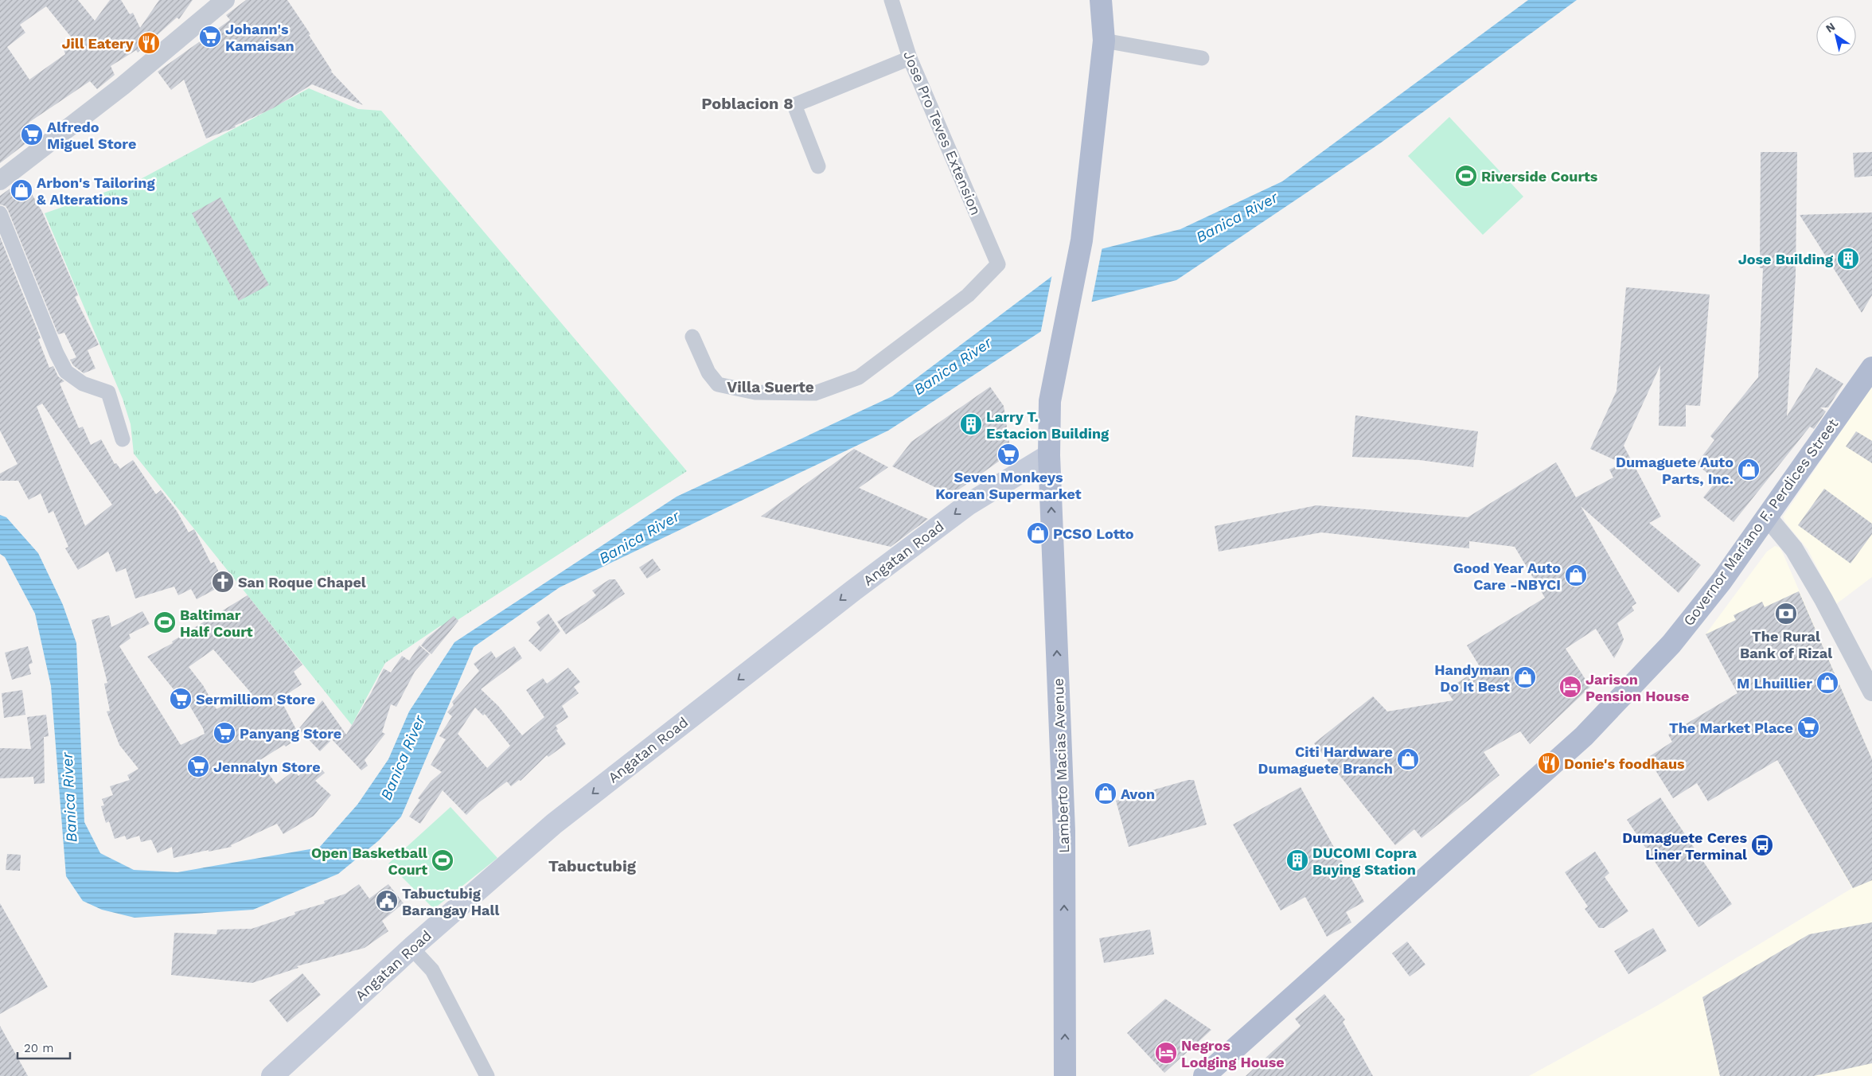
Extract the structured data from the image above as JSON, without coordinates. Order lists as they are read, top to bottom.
{
  "streets": {
    "main road": ["Governor Mariano F. Perdices Street", "Angatan Road", "Lamberto Macias Avenue"],
    "street": ["Jose Pro Teves Extension"]
  },
  "crossings": [
    ["Angatan Road", "Lamberto Macias Avenue"]
  ],
  "one_way": ["Angatan Road", "Lamberto Macias Avenue"],
  "districts": ["Poblacion 8", "Villa Suerte", "Tabuctubig"],
  "water": ["Banica River"],
  "places": {
    "supermarket": [
      "Johann's Kamaisan",
      "Alfredo Miguel Store",
      "Seven Monkeys Korean Supermarket",
      "Sermilliom Store",
      "The Market Place",
      "Panyang Store",
      "Jennalyn Store"
    ],
    "restaurant": ["Jill Eatery", "Donie's foodhaus"],
    "sports": ["Riverside Courts", "Baltimar Half Court", "Open Basketball Court"],
    "shop": [
      "Arbon's Tailoring & Alterations",
      "Dumaguete Auto Parts, Inc.",
      "PCSO Lotto",
      "Good Year Auto Care -NBYCI",
      "Handyman Do It Best",
      "M Lhuillier",
      "Citi Hardware Dumaguete Branch",
      "Avon"
    ],
    "building": ["Jose Building", "Larry T. Estacion Building", "DUCOMI Copra Buying Station"],
    "church": ["San Roque Chapel"],
    "bank": ["The Rural Bank of Rizal"],
    "hotel": ["Jarison Pension House", "Negros Lodging House"],
    "bus stop": ["Dumaguete Ceres Liner Terminal"],
    "public building": ["Tabuctubig Barangay Hall"]
  },
  "scale_bar": "20 m",
  "north": "top left"
}
